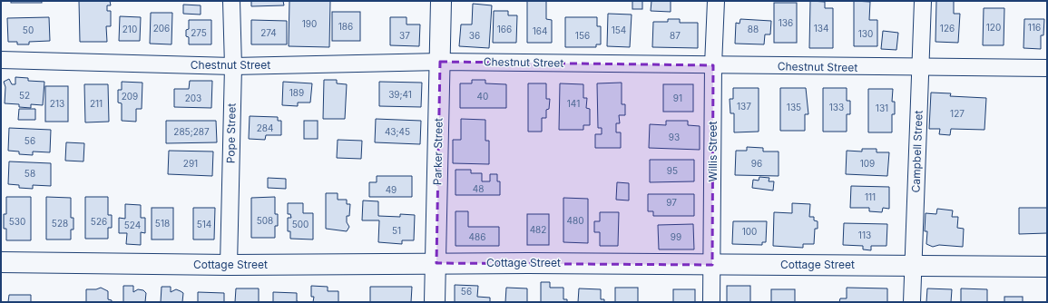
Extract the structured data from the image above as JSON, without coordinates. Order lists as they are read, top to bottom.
{
  "streets": {
    "main road": ["Parker Street", "Cottage Street"],
    "street": [
      "Chestnut Street",
      "Pope Street",
      "Willis Street",
      "Campbell Street"
    ]
  },
  "crossings": [
    ["Chestnut Street", "Pope Street"],
    ["Chestnut Street", "Parker Street"],
    ["Chestnut Street", "Willis Street"],
    ["Chestnut Street", "Campbell Street"],
    ["Pope Street", "Cottage Street"],
    ["Parker Street", "Cottage Street"],
    ["Willis Street", "Cottage Street"],
    ["Campbell Street", "Cottage Street"]
  ],
  "house_numbers": [
    "136",
    "190",
    "186",
    "120",
    "116",
    "206",
    "134",
    "126",
    "210",
    "166",
    "88",
    "50",
    "154",
    "164",
    "275",
    "274",
    "130",
    "37",
    "36",
    "156",
    "87",
    "189",
    "39;41",
    "52",
    "209",
    "40",
    "203",
    "91",
    "213",
    "211",
    "141",
    "137",
    "135",
    "133",
    "131",
    "127",
    "284",
    "285;287",
    "43;45",
    "93",
    "56",
    "291",
    "96",
    "109",
    "95",
    "58",
    "48",
    "49",
    "111",
    "97",
    "508",
    "480",
    "530",
    "526",
    "528",
    "518",
    "514",
    "500",
    "524",
    "482",
    "51",
    "100",
    "113",
    "486",
    "99",
    "56"
  ]
}
